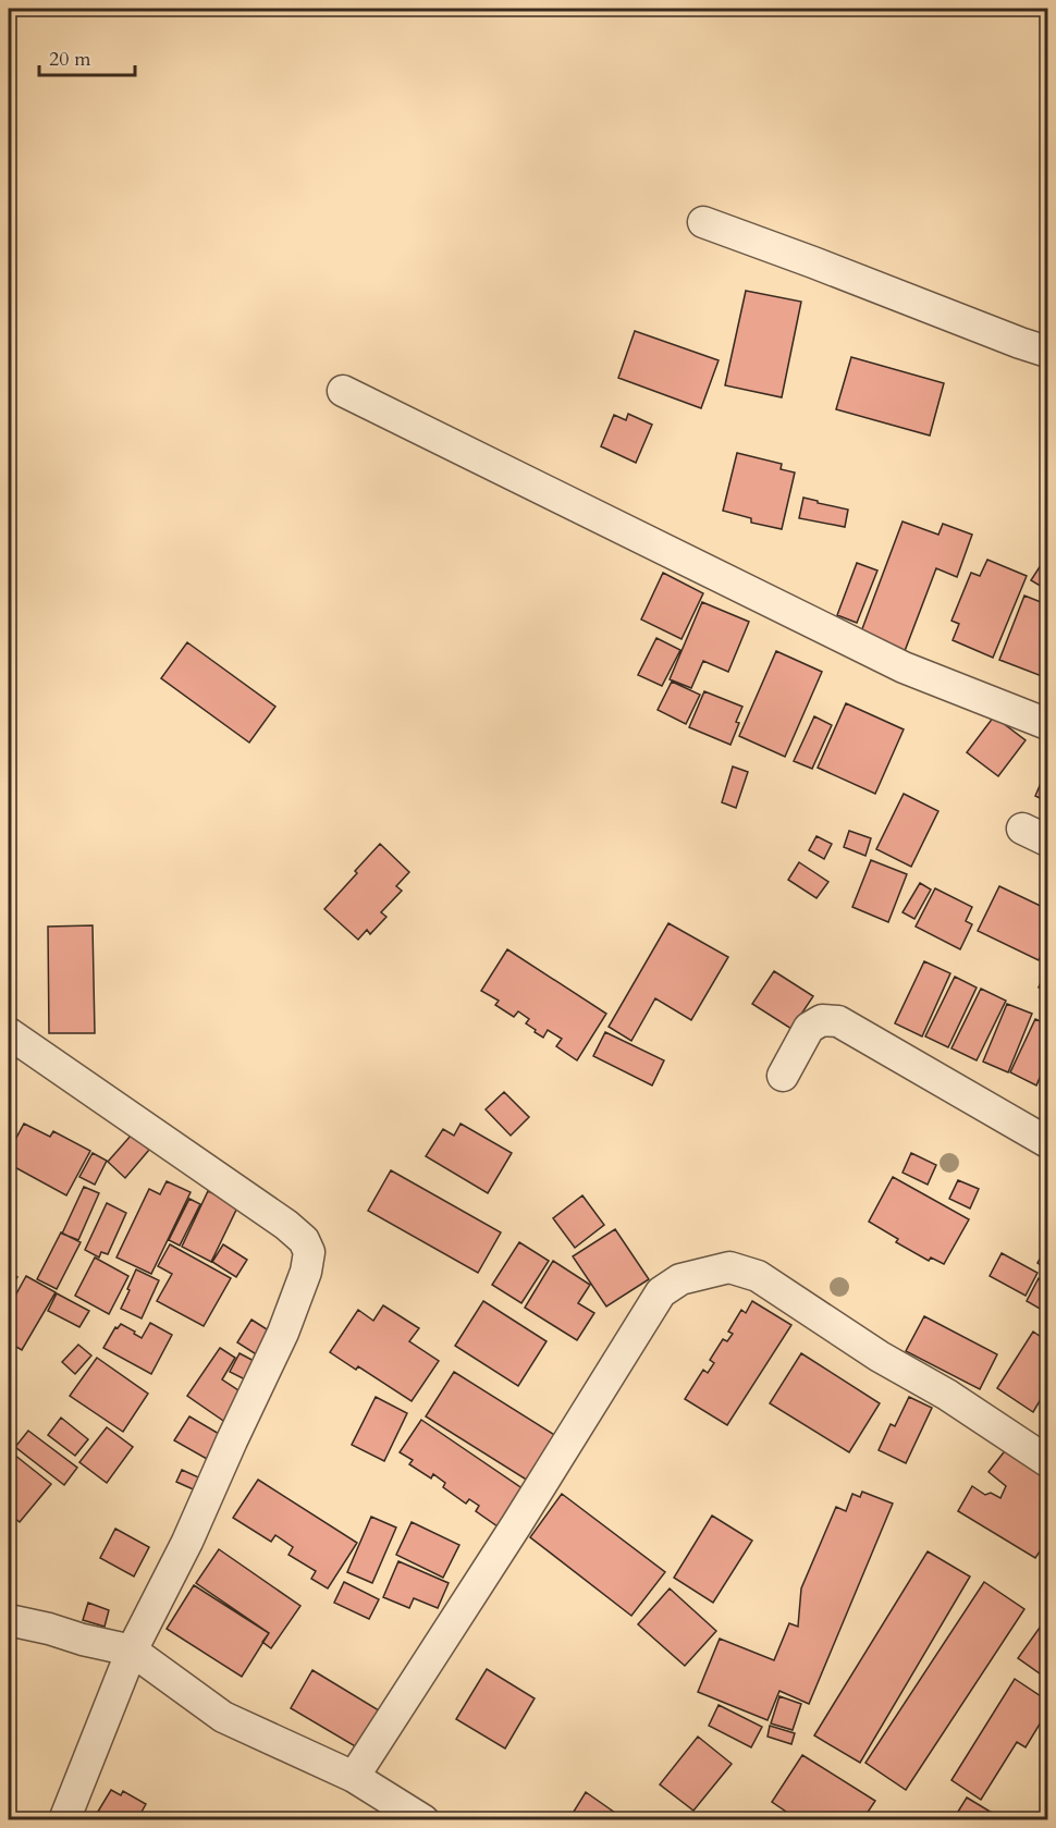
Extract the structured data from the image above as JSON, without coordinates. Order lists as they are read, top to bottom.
{
  "scale_bar": "20 m"
}
